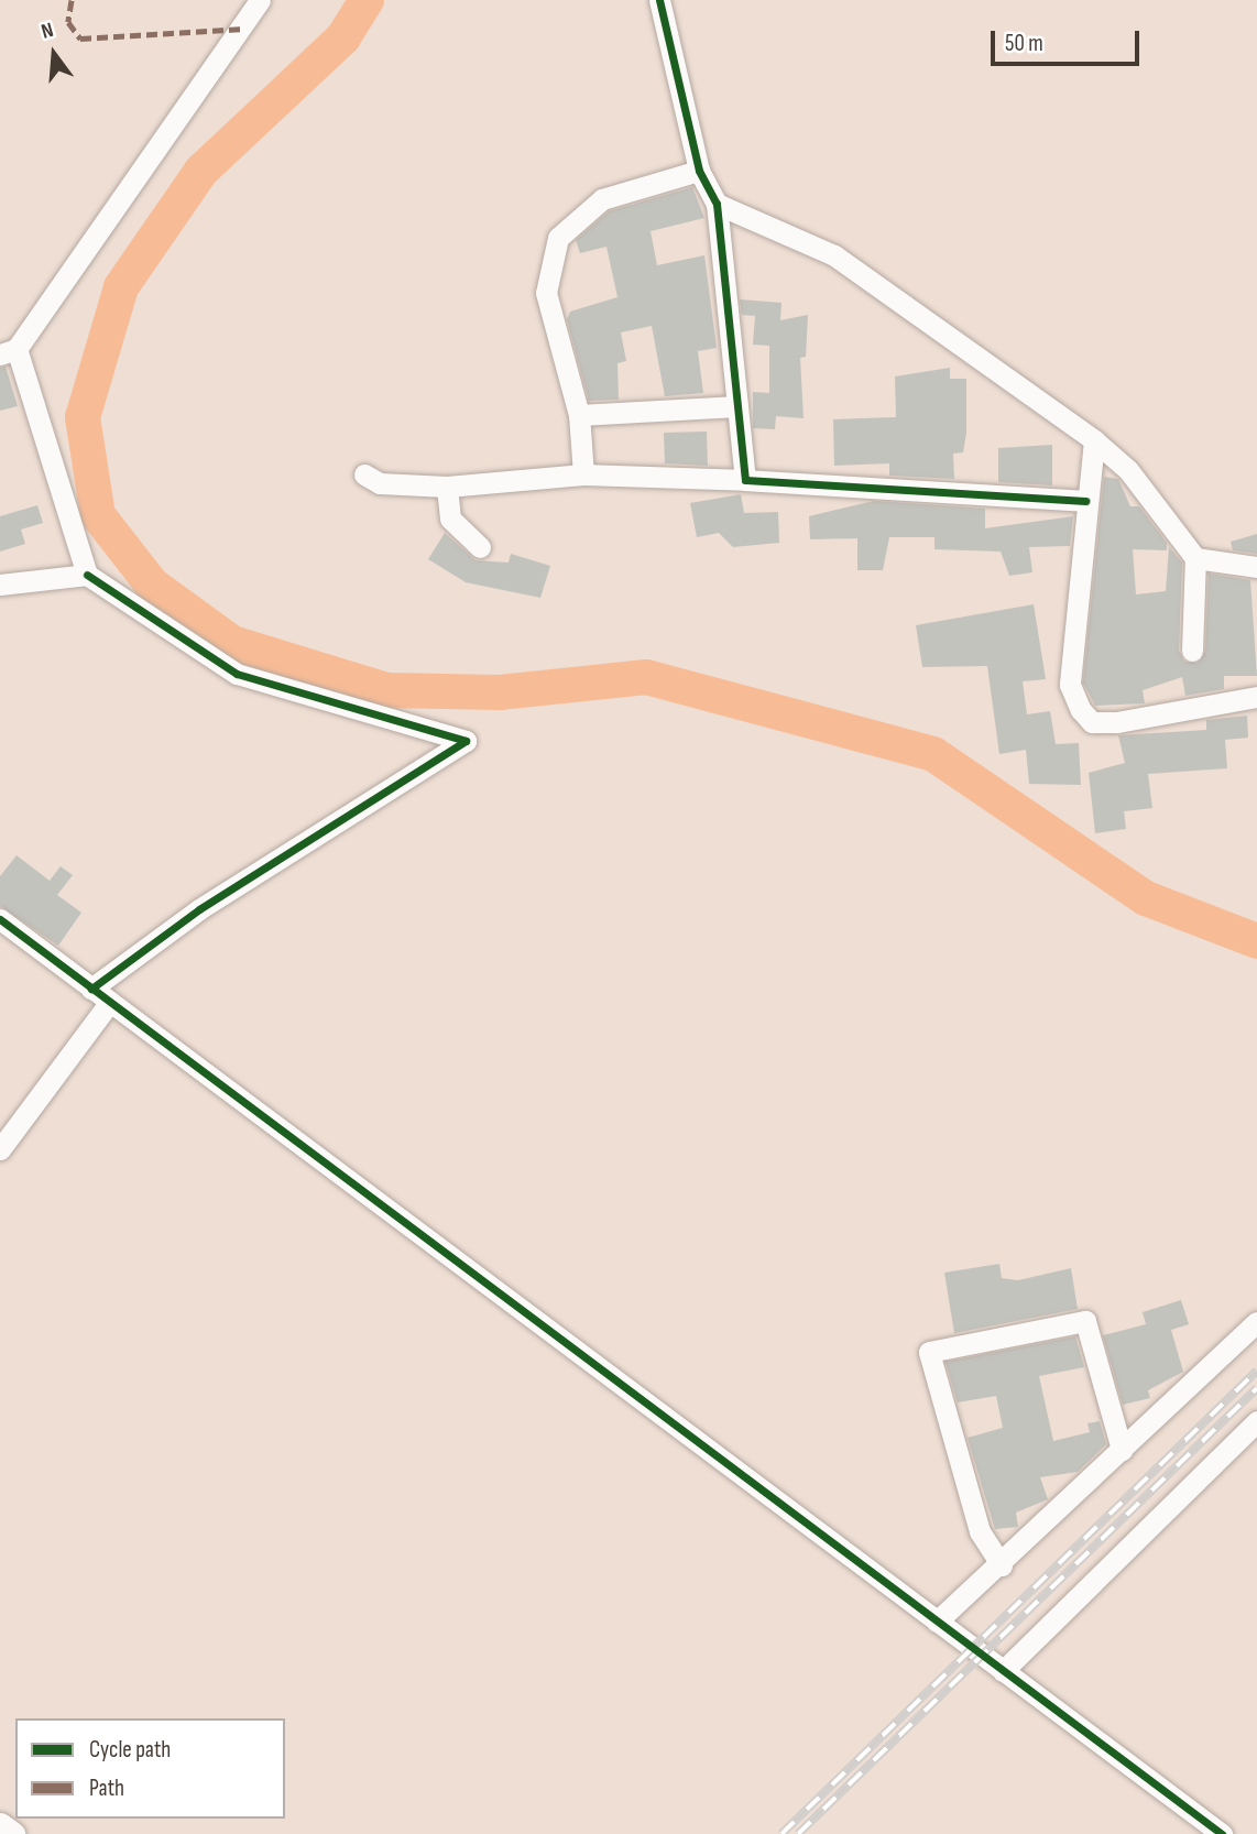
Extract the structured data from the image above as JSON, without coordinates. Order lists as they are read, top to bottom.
{
  "legend": ["Cycle path", "Path"],
  "scale_bar": "50 m",
  "north": "top"
}
